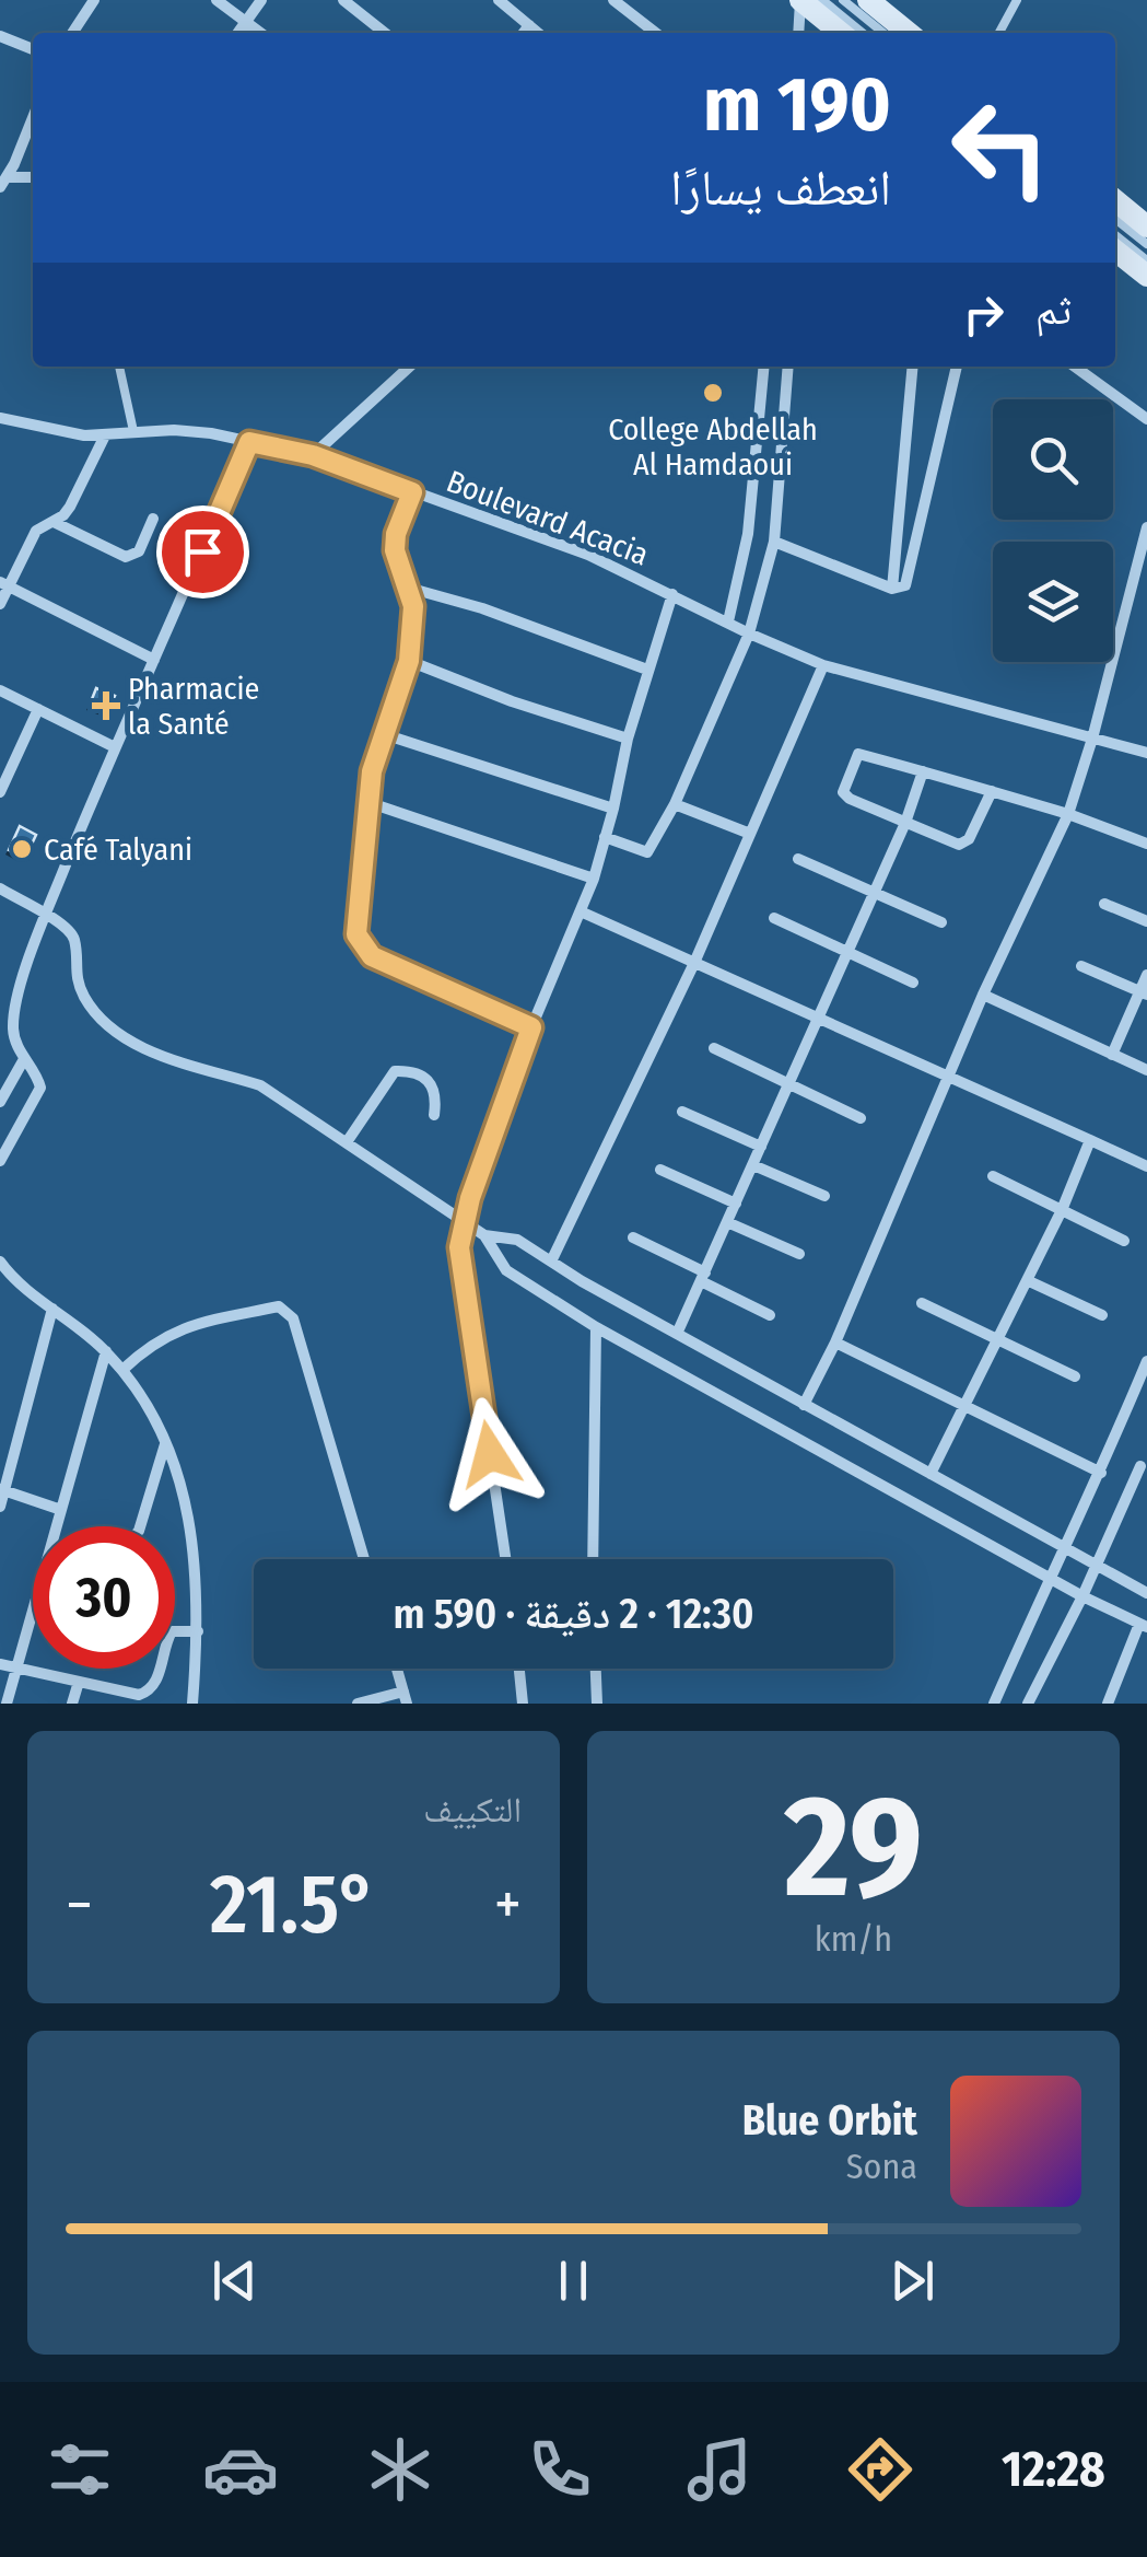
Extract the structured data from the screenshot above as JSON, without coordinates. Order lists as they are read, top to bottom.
{
  "streets": {
    "street": ["Boulevard Acacia"]
  },
  "places": {
    "other": ["College Abdellah Al Hamdaoui", "Café Talyani"],
    "health": ["Pharmacie la Santé"]
  },
  "page": {
    "turn": ["190 m", "انعطف يسارًا"],
    "then": "ثم",
    "limit": "30",
    "trip": "12:30 · 2 دقيقة · 590 m",
    "tile": [
      ["29", "km/h"],
      "التكييف"
    ],
    "heat": ["−", "21.5°", "+"],
    "song": ["Blue Orbit", "Sona"],
    "tabs": "12:28"
  }
}
